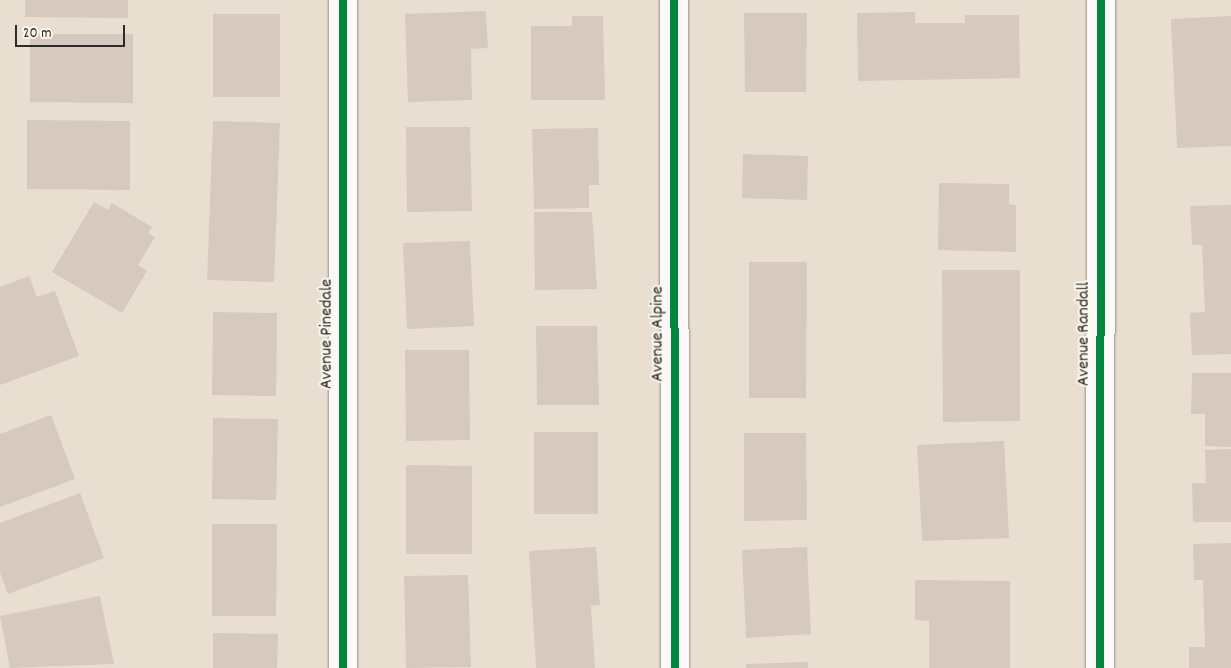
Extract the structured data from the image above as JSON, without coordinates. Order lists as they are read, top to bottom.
{
  "streets": {
    "street": ["Avenue Pinedale", "Avenue Alpine", "Avenue Randall"]
  },
  "scale_bar": "20 m"
}
